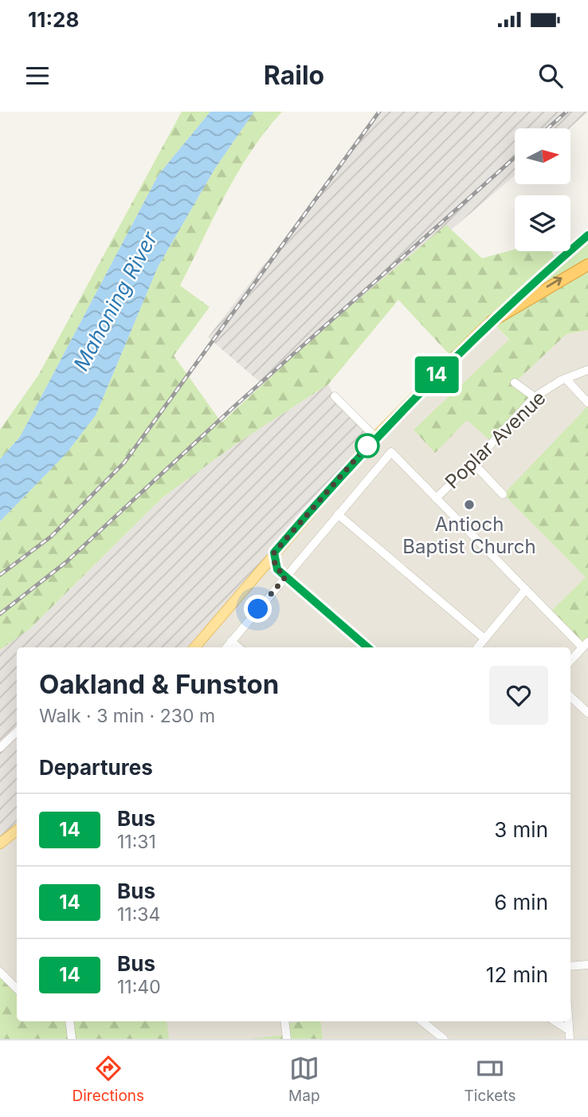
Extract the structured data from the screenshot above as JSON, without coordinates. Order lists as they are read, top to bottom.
{
  "streets": {
    "street": ["Poplar Avenue"]
  },
  "water": ["Mahoning River"],
  "places": ["Antioch Baptist Church"],
  "lines": ["bus line 14"],
  "north": "right",
  "page": {
    "status": "11:28",
    "header": "Railo",
    "on_map": "14",
    "heading": [
      ["Oakland & Funston", "Walk · 3 min · 230 m"],
      "Departures"
    ],
    "list": [
      {
        "mark": "14",
        "name": "Bus",
        "note": "11:31",
        "value": "3 min"
      },
      {
        "mark": "14",
        "name": "Bus",
        "note": "11:34",
        "value": "6 min"
      },
      {
        "mark": "14",
        "name": "Bus",
        "note": "11:40",
        "value": "12 min"
      }
    ],
    "tabs": ["Directions", "Map", "Tickets"]
  }
}
